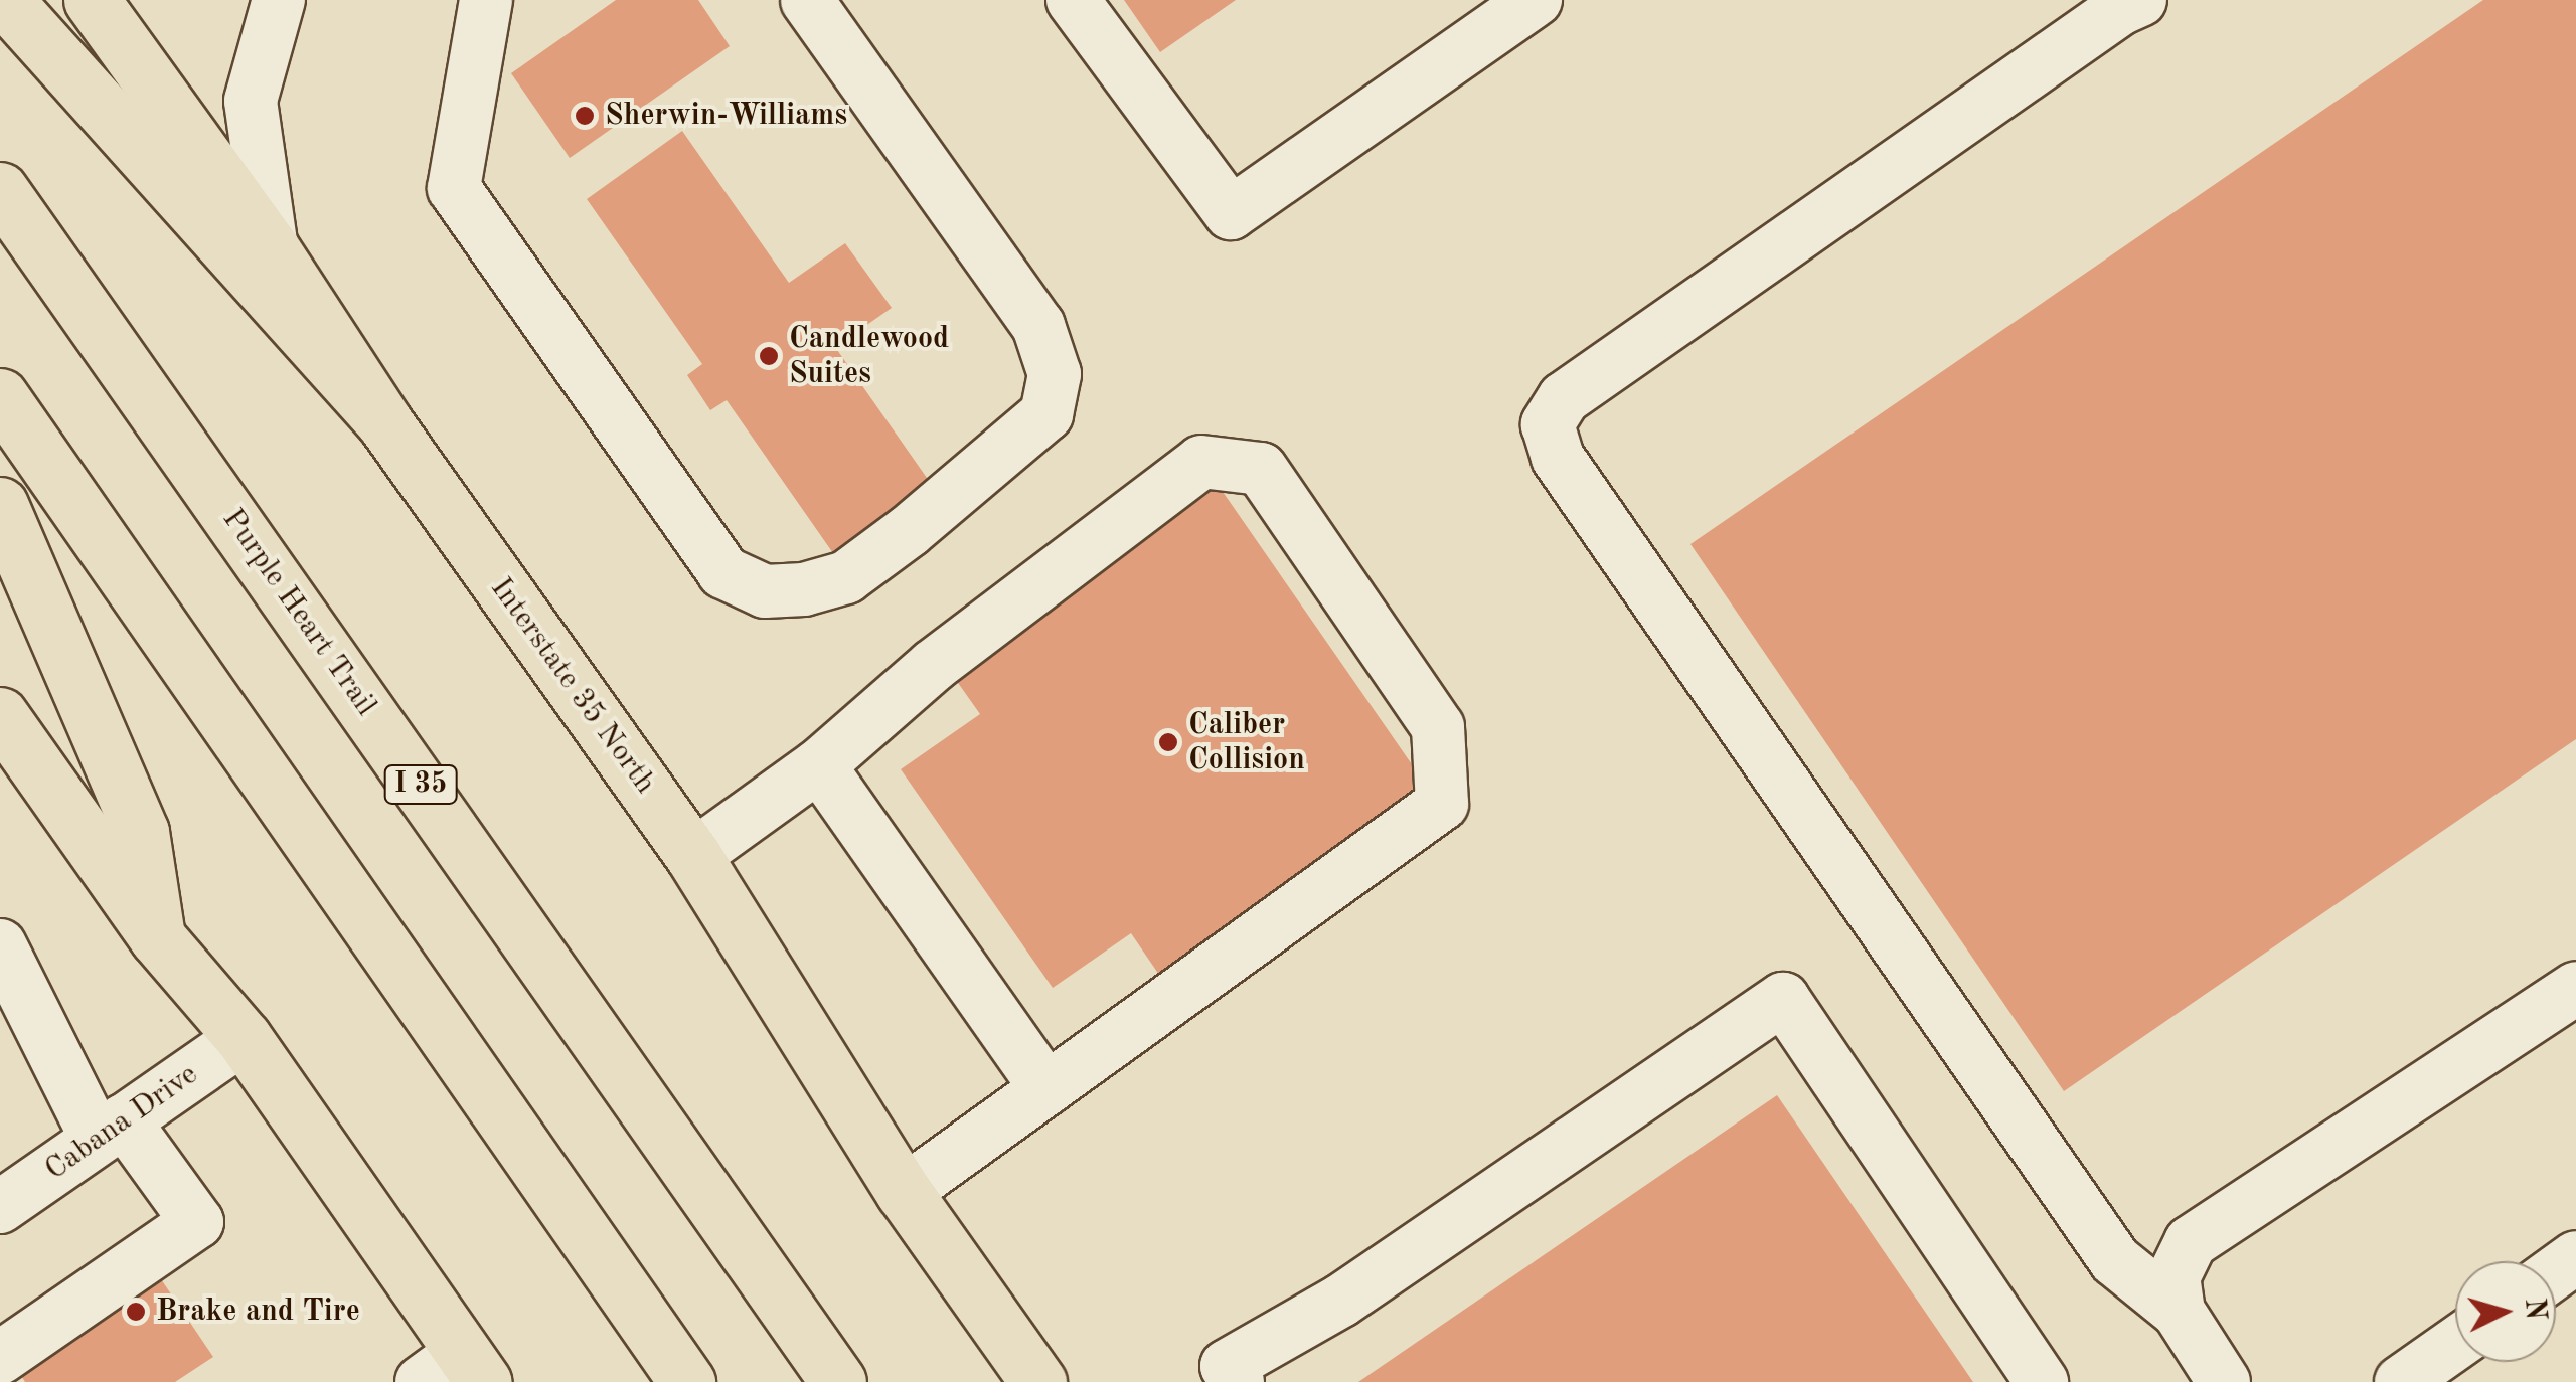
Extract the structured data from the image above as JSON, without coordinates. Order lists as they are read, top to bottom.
{
  "streets": {
    "main road": ["Purple Heart Trail", "Interstate 35 North", "I 35"],
    "street": ["Cabana Drive"]
  },
  "places": [
    "Sherwin-Williams",
    "Candlewood Suites",
    "Caliber Collision",
    "Brake and Tire"
  ],
  "north": "right"
}
